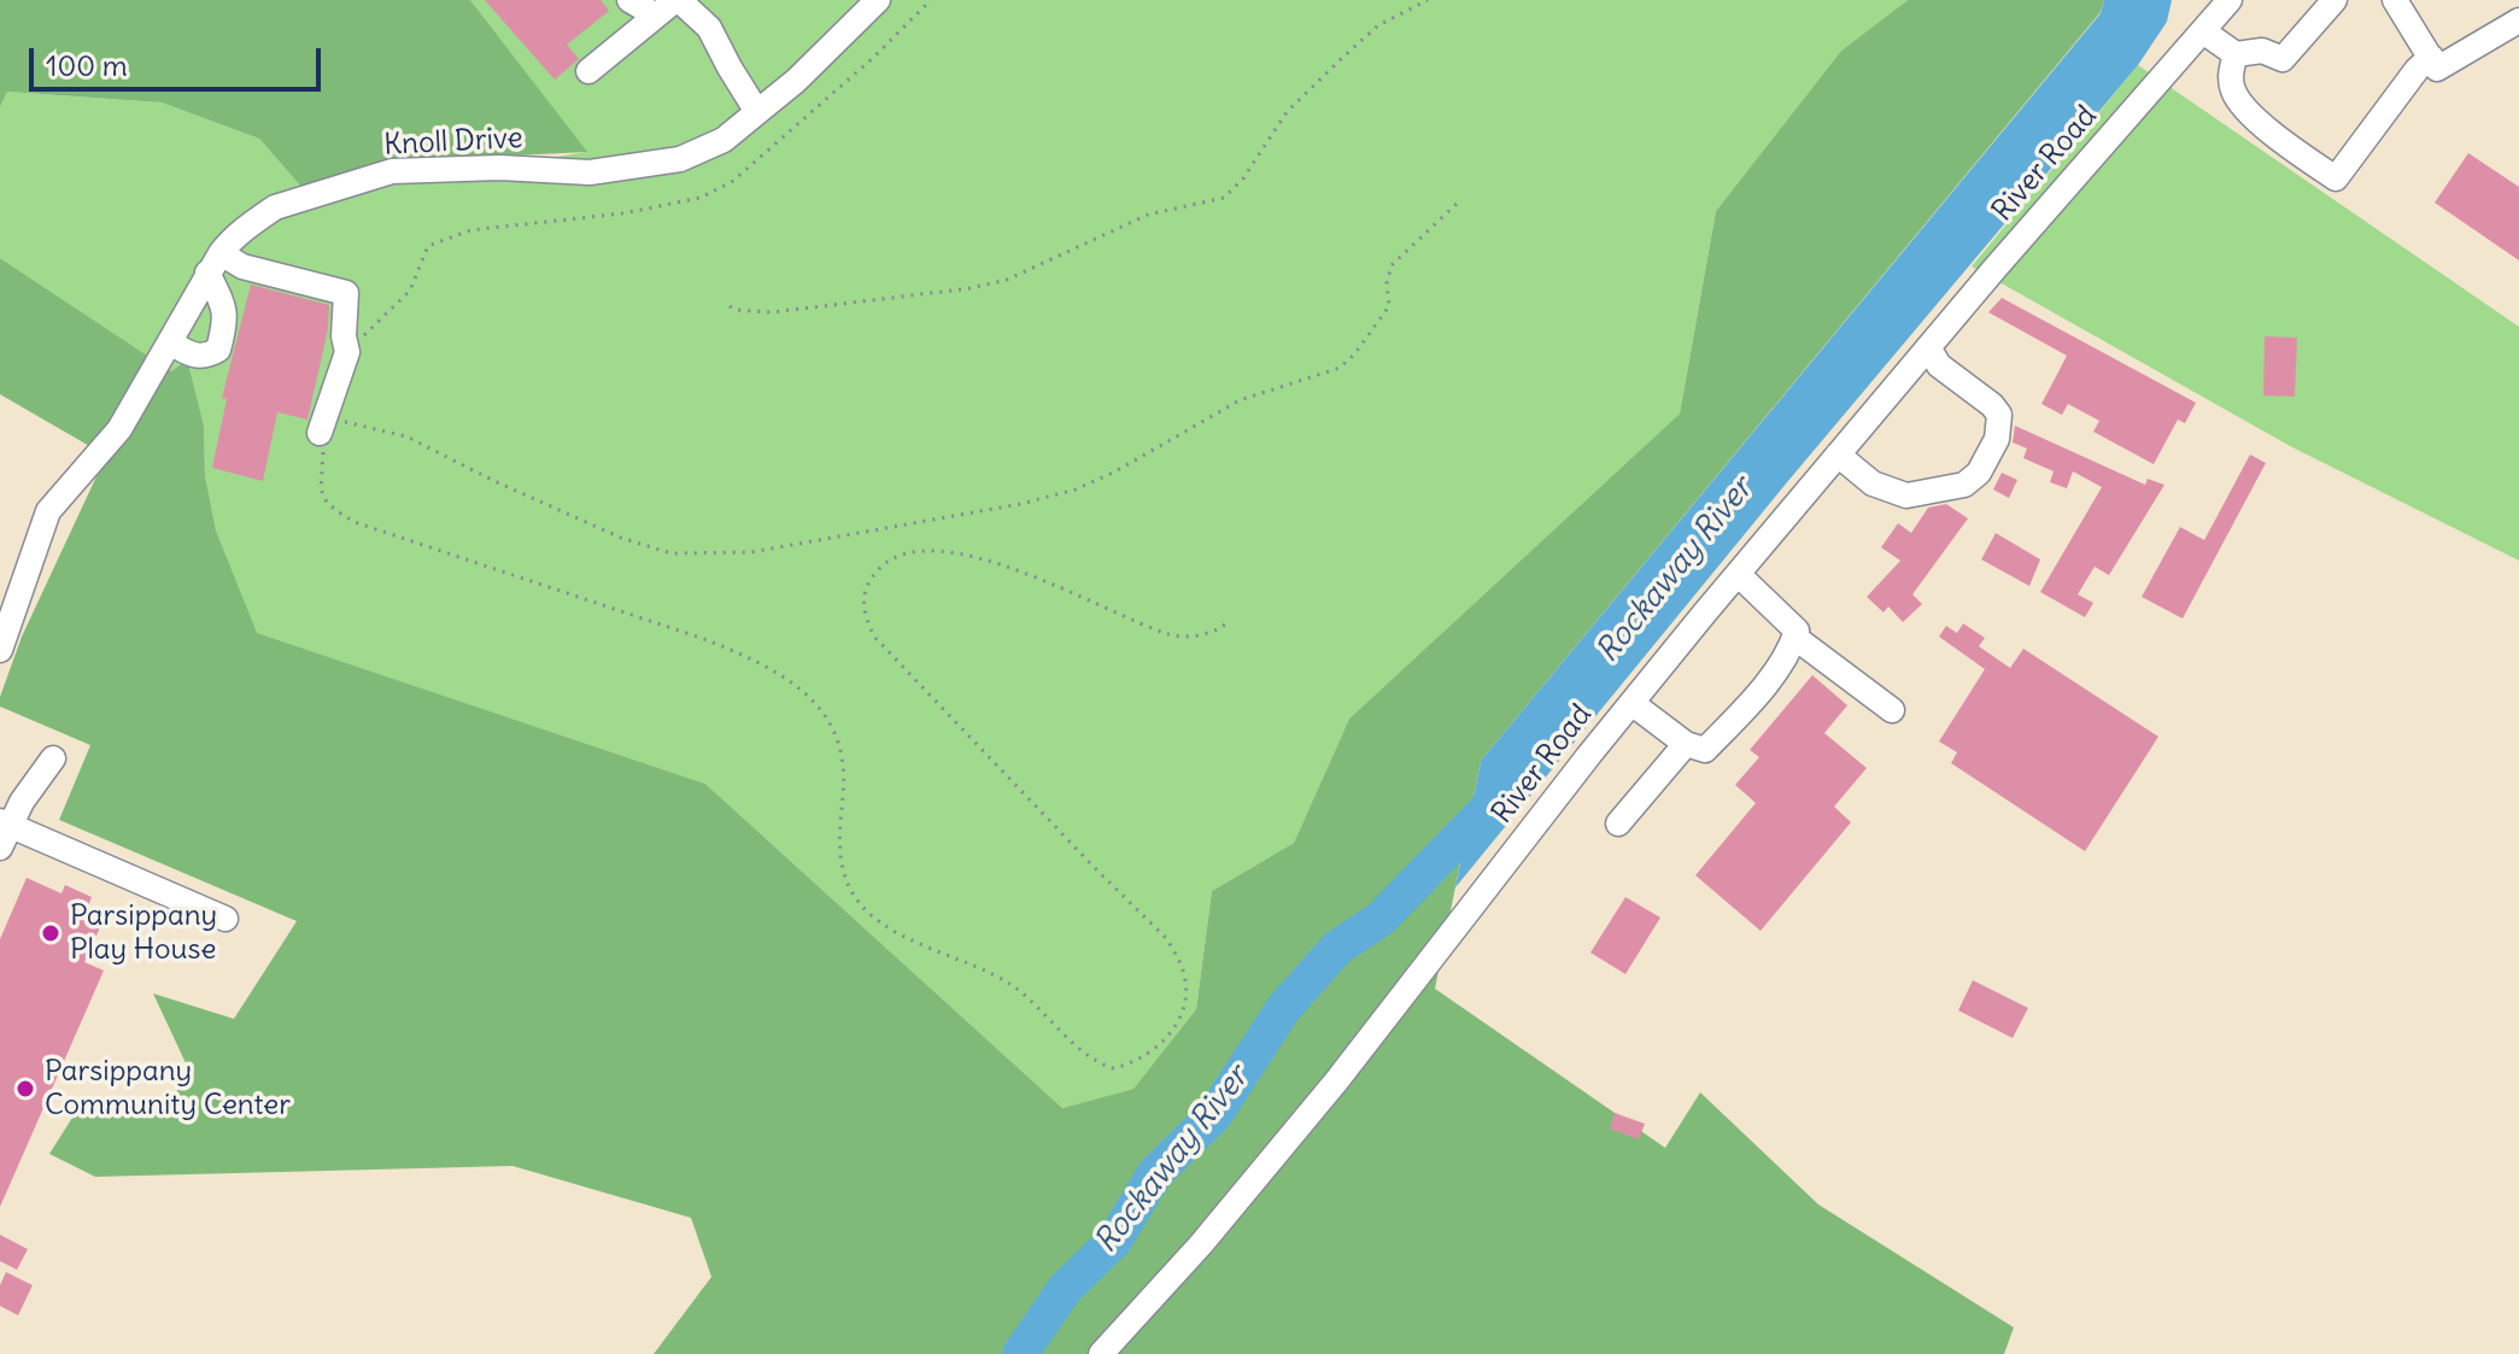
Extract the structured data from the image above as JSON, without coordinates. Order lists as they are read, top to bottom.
{
  "streets": {
    "street": ["Knoll Drive", "River Road"]
  },
  "water": ["Rockaway River"],
  "places": ["Parsippany Play House", "Parsippany Community Center"],
  "scale_bar": "100 m"
}
